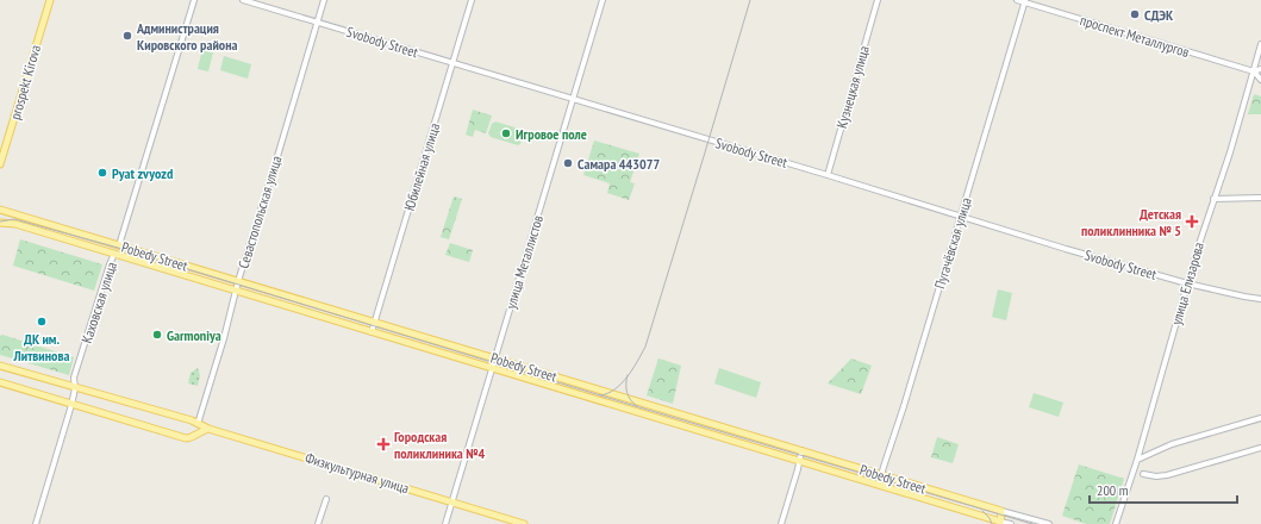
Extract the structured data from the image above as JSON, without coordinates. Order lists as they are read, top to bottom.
{
  "streets": {
    "main road": [
      "prospekt Kirova",
      "Pobedy Street",
      "Каховская улица",
      "Физкультурная улица"
    ],
    "street": [
      "проспект Металлургов",
      "Svobody Street",
      "Кузнецкая улица",
      "Юбилейная улица",
      "Севастопольская улица",
      "Пугачёвская улица",
      "улица Металлистов",
      "улица Елизарова"
    ]
  },
  "crossings": [
    ["проспект Металлургов", "Пугачёвская улица"],
    ["проспект Металлургов", "улица Елизарова"],
    ["Svobody Street", "Кузнецкая улица"],
    ["Svobody Street", "Юбилейная улица"],
    ["Svobody Street", "Севастопольская улица"],
    ["Svobody Street", "Пугачёвская улица"],
    ["Svobody Street", "улица Металлистов"],
    ["Svobody Street", "улица Елизарова"],
    ["Юбилейная улица", "Pobedy Street"],
    ["Севастопольская улица", "Pobedy Street"],
    ["Севастопольская улица", "Физкультурная улица"],
    ["Пугачёвская улица", "Pobedy Street"],
    ["Pobedy Street", "улица Металлистов"],
    ["Pobedy Street", "Каховская улица"],
    ["улица Металлистов", "Физкультурная улица"],
    ["Каховская улица", "Физкультурная улица"]
  ],
  "places": {
    "other": [
      "СДЭК",
      "Администрация Кировского района",
      "Игровое поле",
      "Самара 443077",
      "Pyat zvyozd",
      "ДК им. Литвинова",
      "Garmoniya"
    ],
    "health": ["Детская поликлинника № 5", "Городская поликлиника №4"]
  },
  "scale_bar": "200 m"
}
